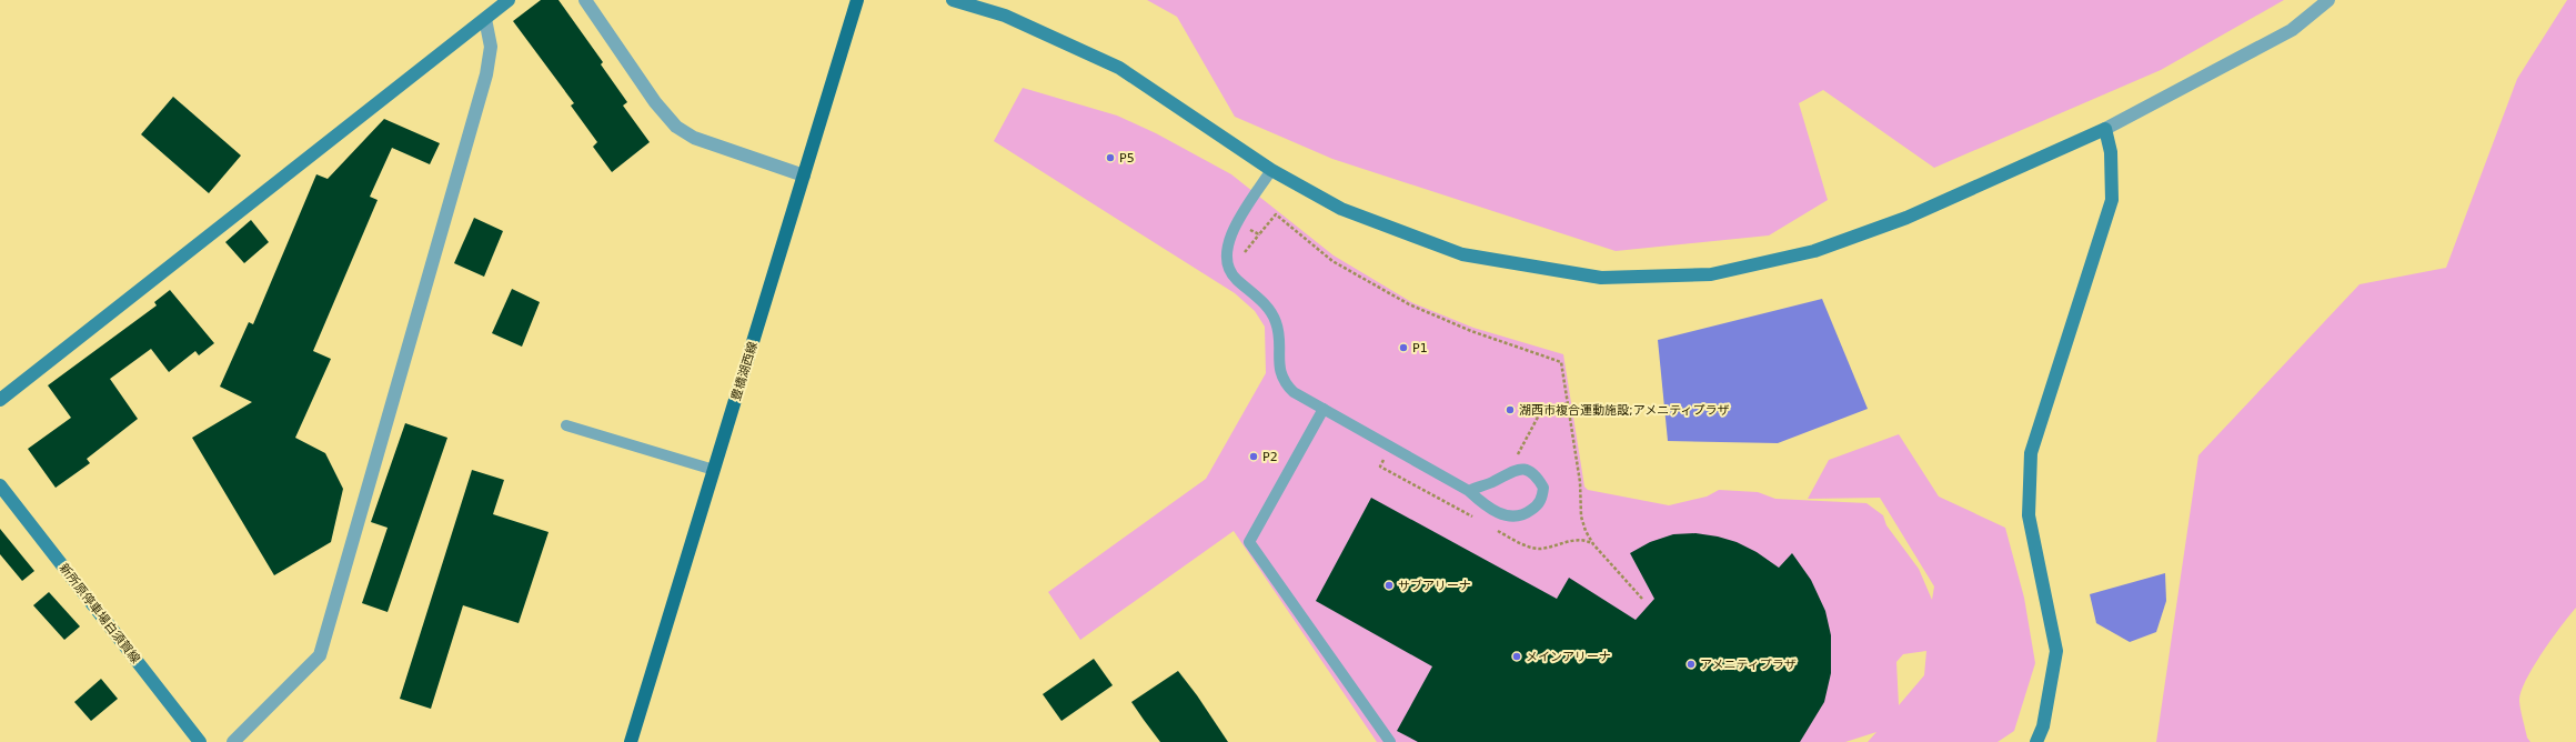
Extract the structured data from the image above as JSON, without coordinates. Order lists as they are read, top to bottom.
{
  "streets": {
    "main road": ["豊橋湖西線"],
    "street": ["新所原停車場白須賀線"]
  },
  "places": [
    "P5",
    "P1",
    "湖西市複合運動施設;アメニティプラザ",
    "P2",
    "サブアリーナ",
    "メインアリーナ",
    "アメニティプラザ"
  ]
}
